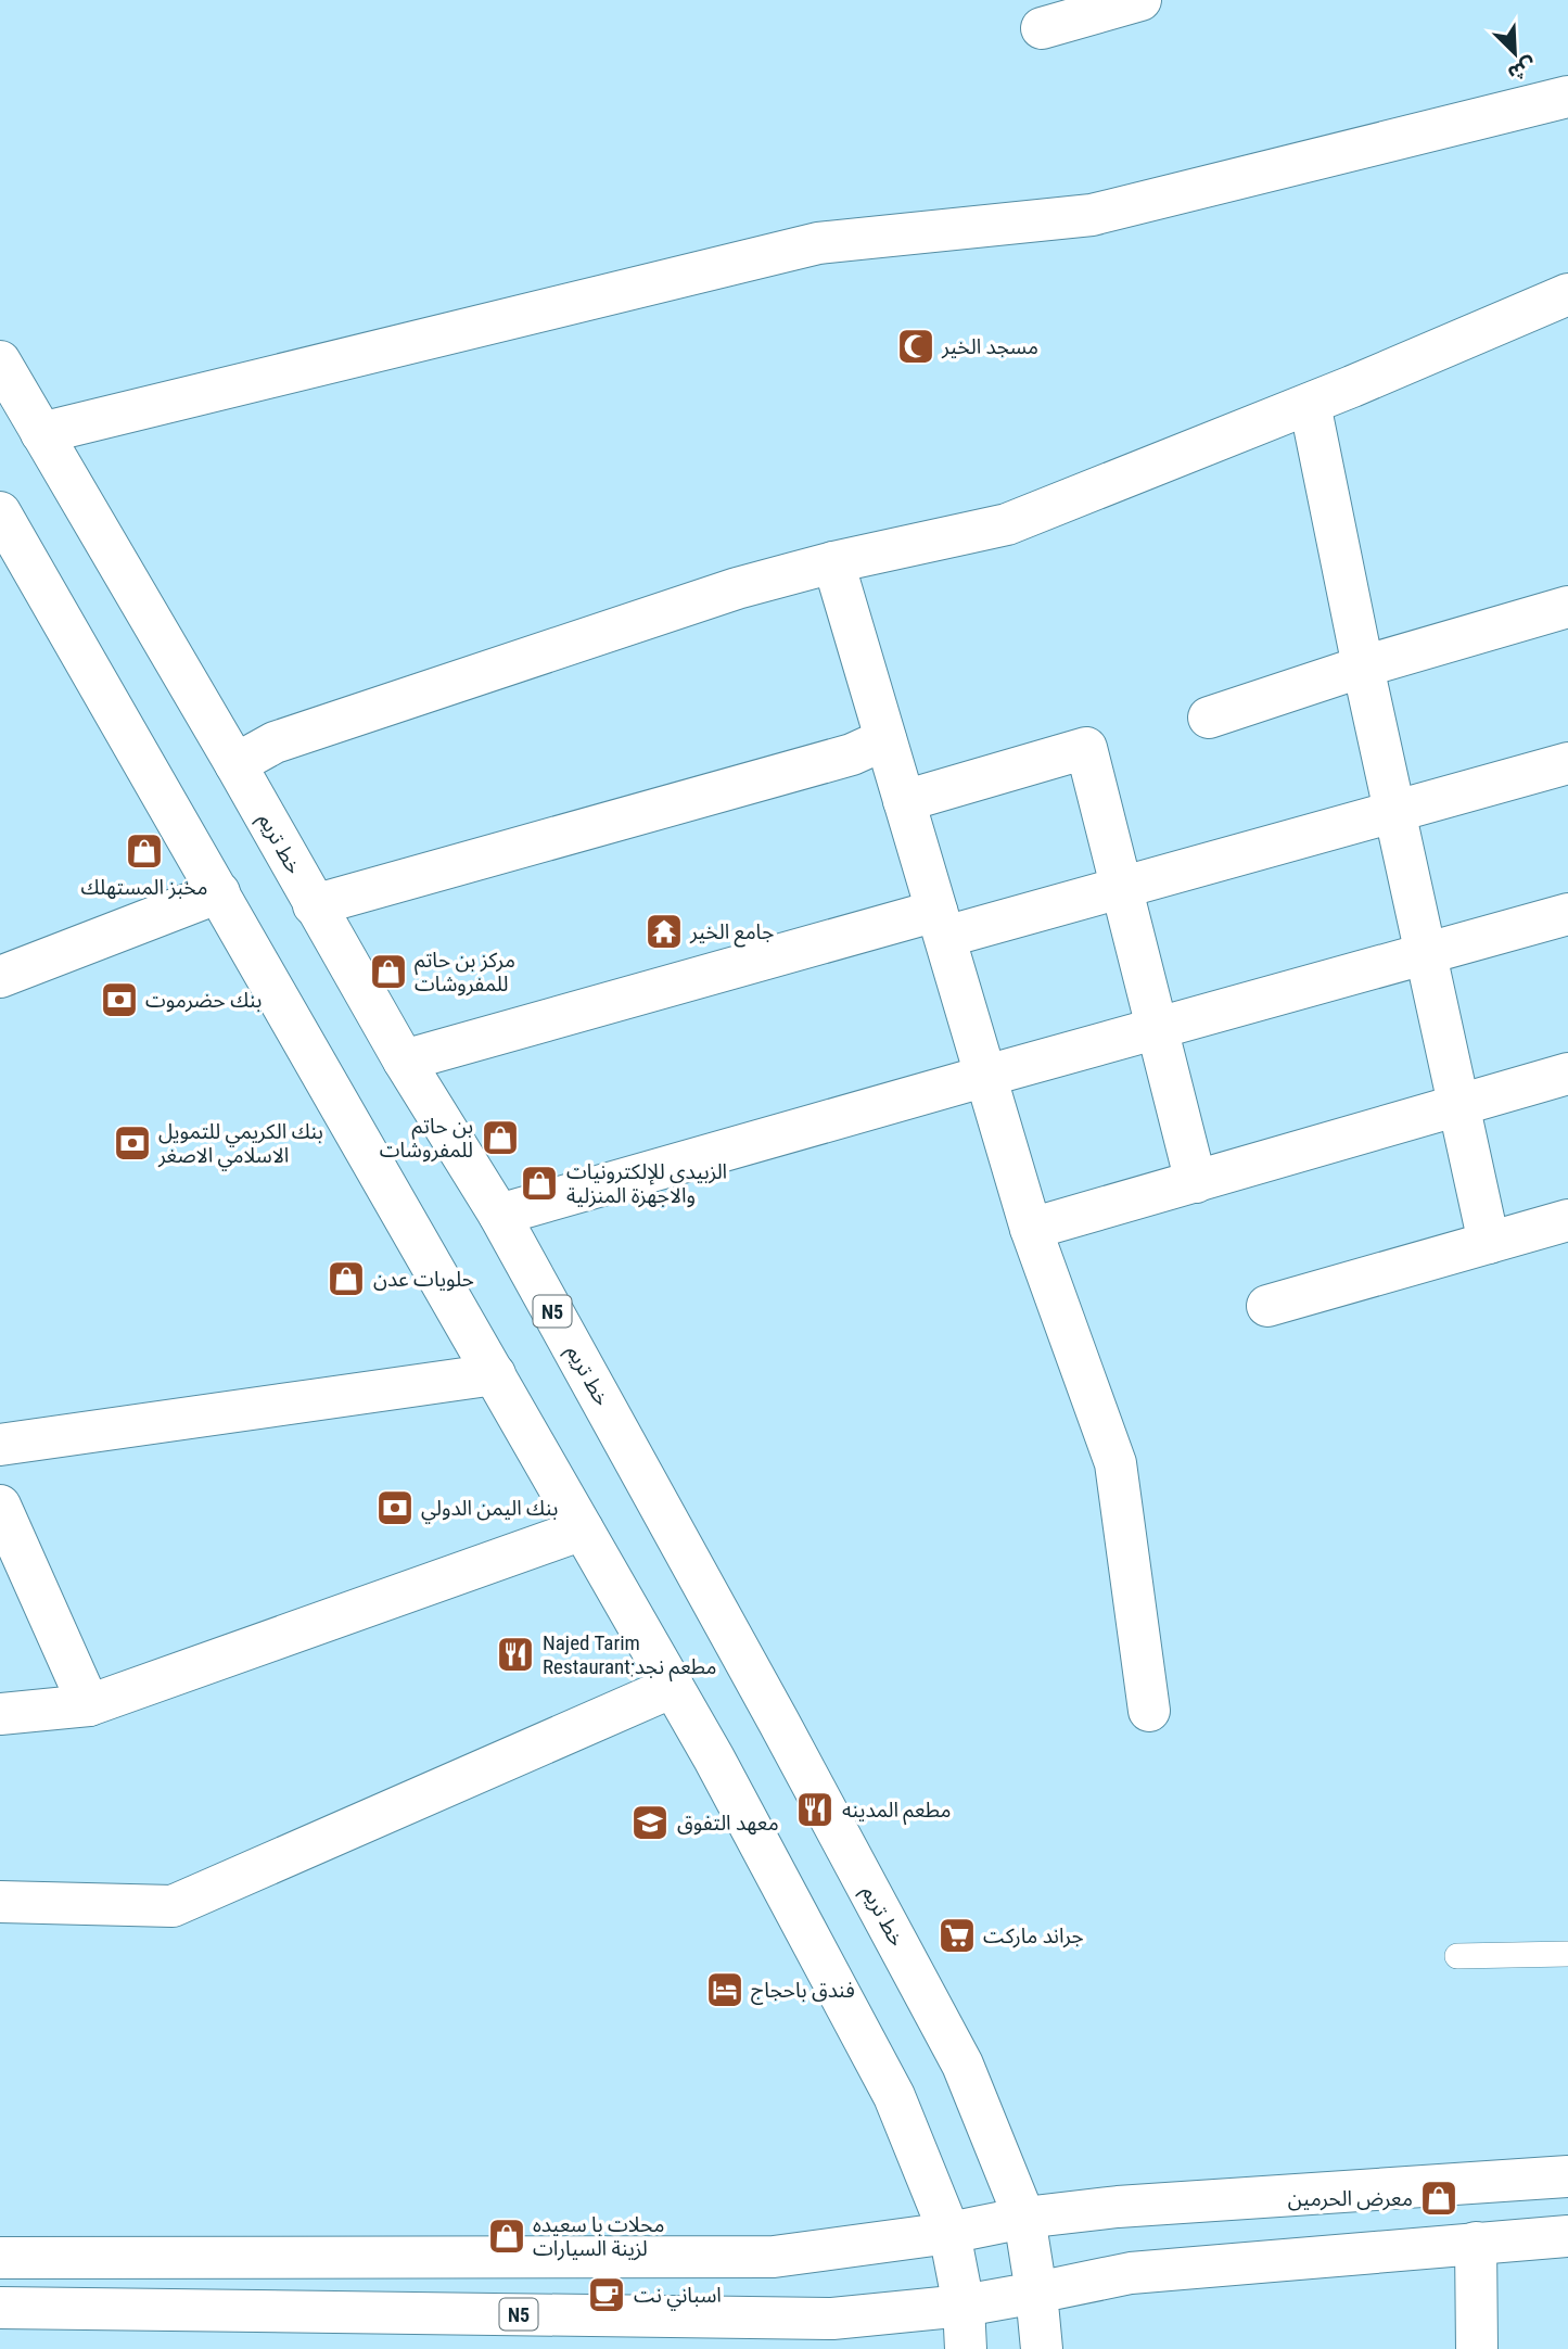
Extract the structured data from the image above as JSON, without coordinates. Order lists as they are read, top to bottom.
{
  "streets": {
    "main road": ["خط تريم", "N5"]
  },
  "crossings": [
    ["خط تريم", "N5"]
  ],
  "places": {
    "mosque": ["مسجد الخير"],
    "shop": [
      "مخبز المستهلك",
      "مركز بن حاتم للمفروشات",
      "بن حاتم للمفروشات",
      "الزبيدي للإلكترونيات والاجهزة المنزلية",
      "حلويات عدن",
      "معرض الحرمين",
      "محلات با سعيده لزينة السيارات"
    ],
    "temple": ["جامع الخير"],
    "bank": ["بنك حضرموت", "بنك الكريمي للتمويل الاسلامي الاصغر", "بنك اليمن الدولي"],
    "restaurant": ["Najed Tarim Restaurant;مطعم نجد", "مطعم المدينه"],
    "school or university": ["معهد التفوق"],
    "supermarket": ["جراند ماركت"],
    "hotel": ["فندق باحجاج"],
    "cafe": ["اسباني نت"]
  },
  "north": "bottom right"
}
